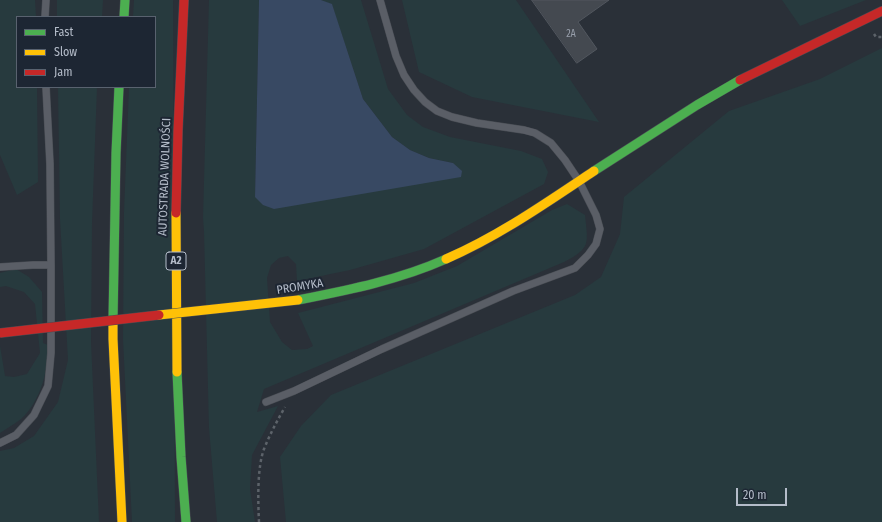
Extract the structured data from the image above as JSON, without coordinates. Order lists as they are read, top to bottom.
{
  "streets": {
    "main road": ["AUTOSTRADA WOLNOŚCI", "A2", "PROMYKA"]
  },
  "house_numbers": ["2A"],
  "legend": ["Fast", "Slow", "Jam"],
  "scale_bar": "20 m"
}
